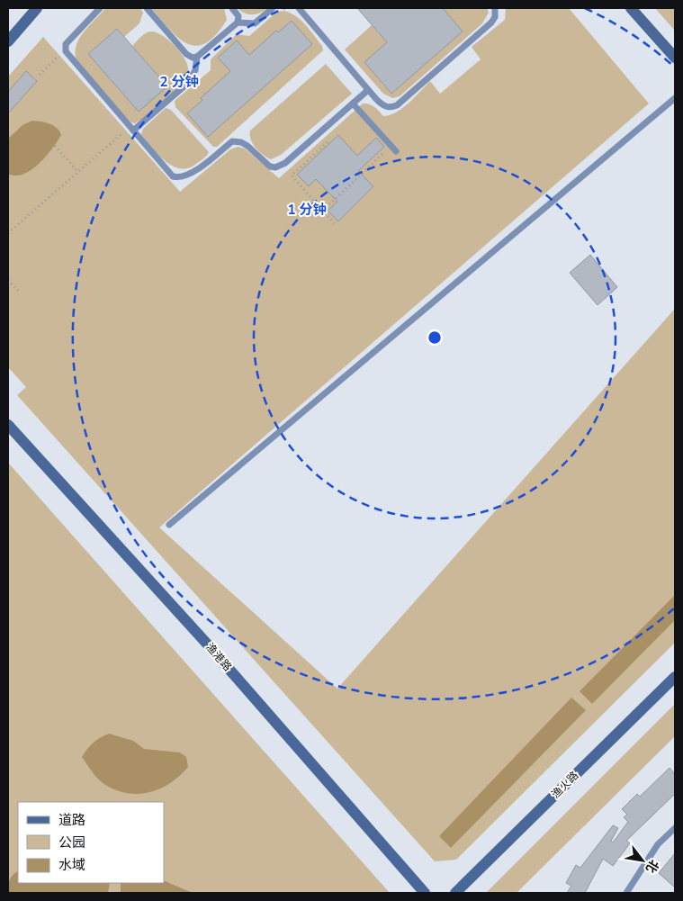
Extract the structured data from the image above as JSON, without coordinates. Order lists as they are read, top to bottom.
{
  "streets": {
    "street": ["渔港路", "渔火路"]
  },
  "legend": ["道路", "公园", "水域"],
  "north": "bottom right",
  "rings": ["2 分钟", "1 分钟"]
}
